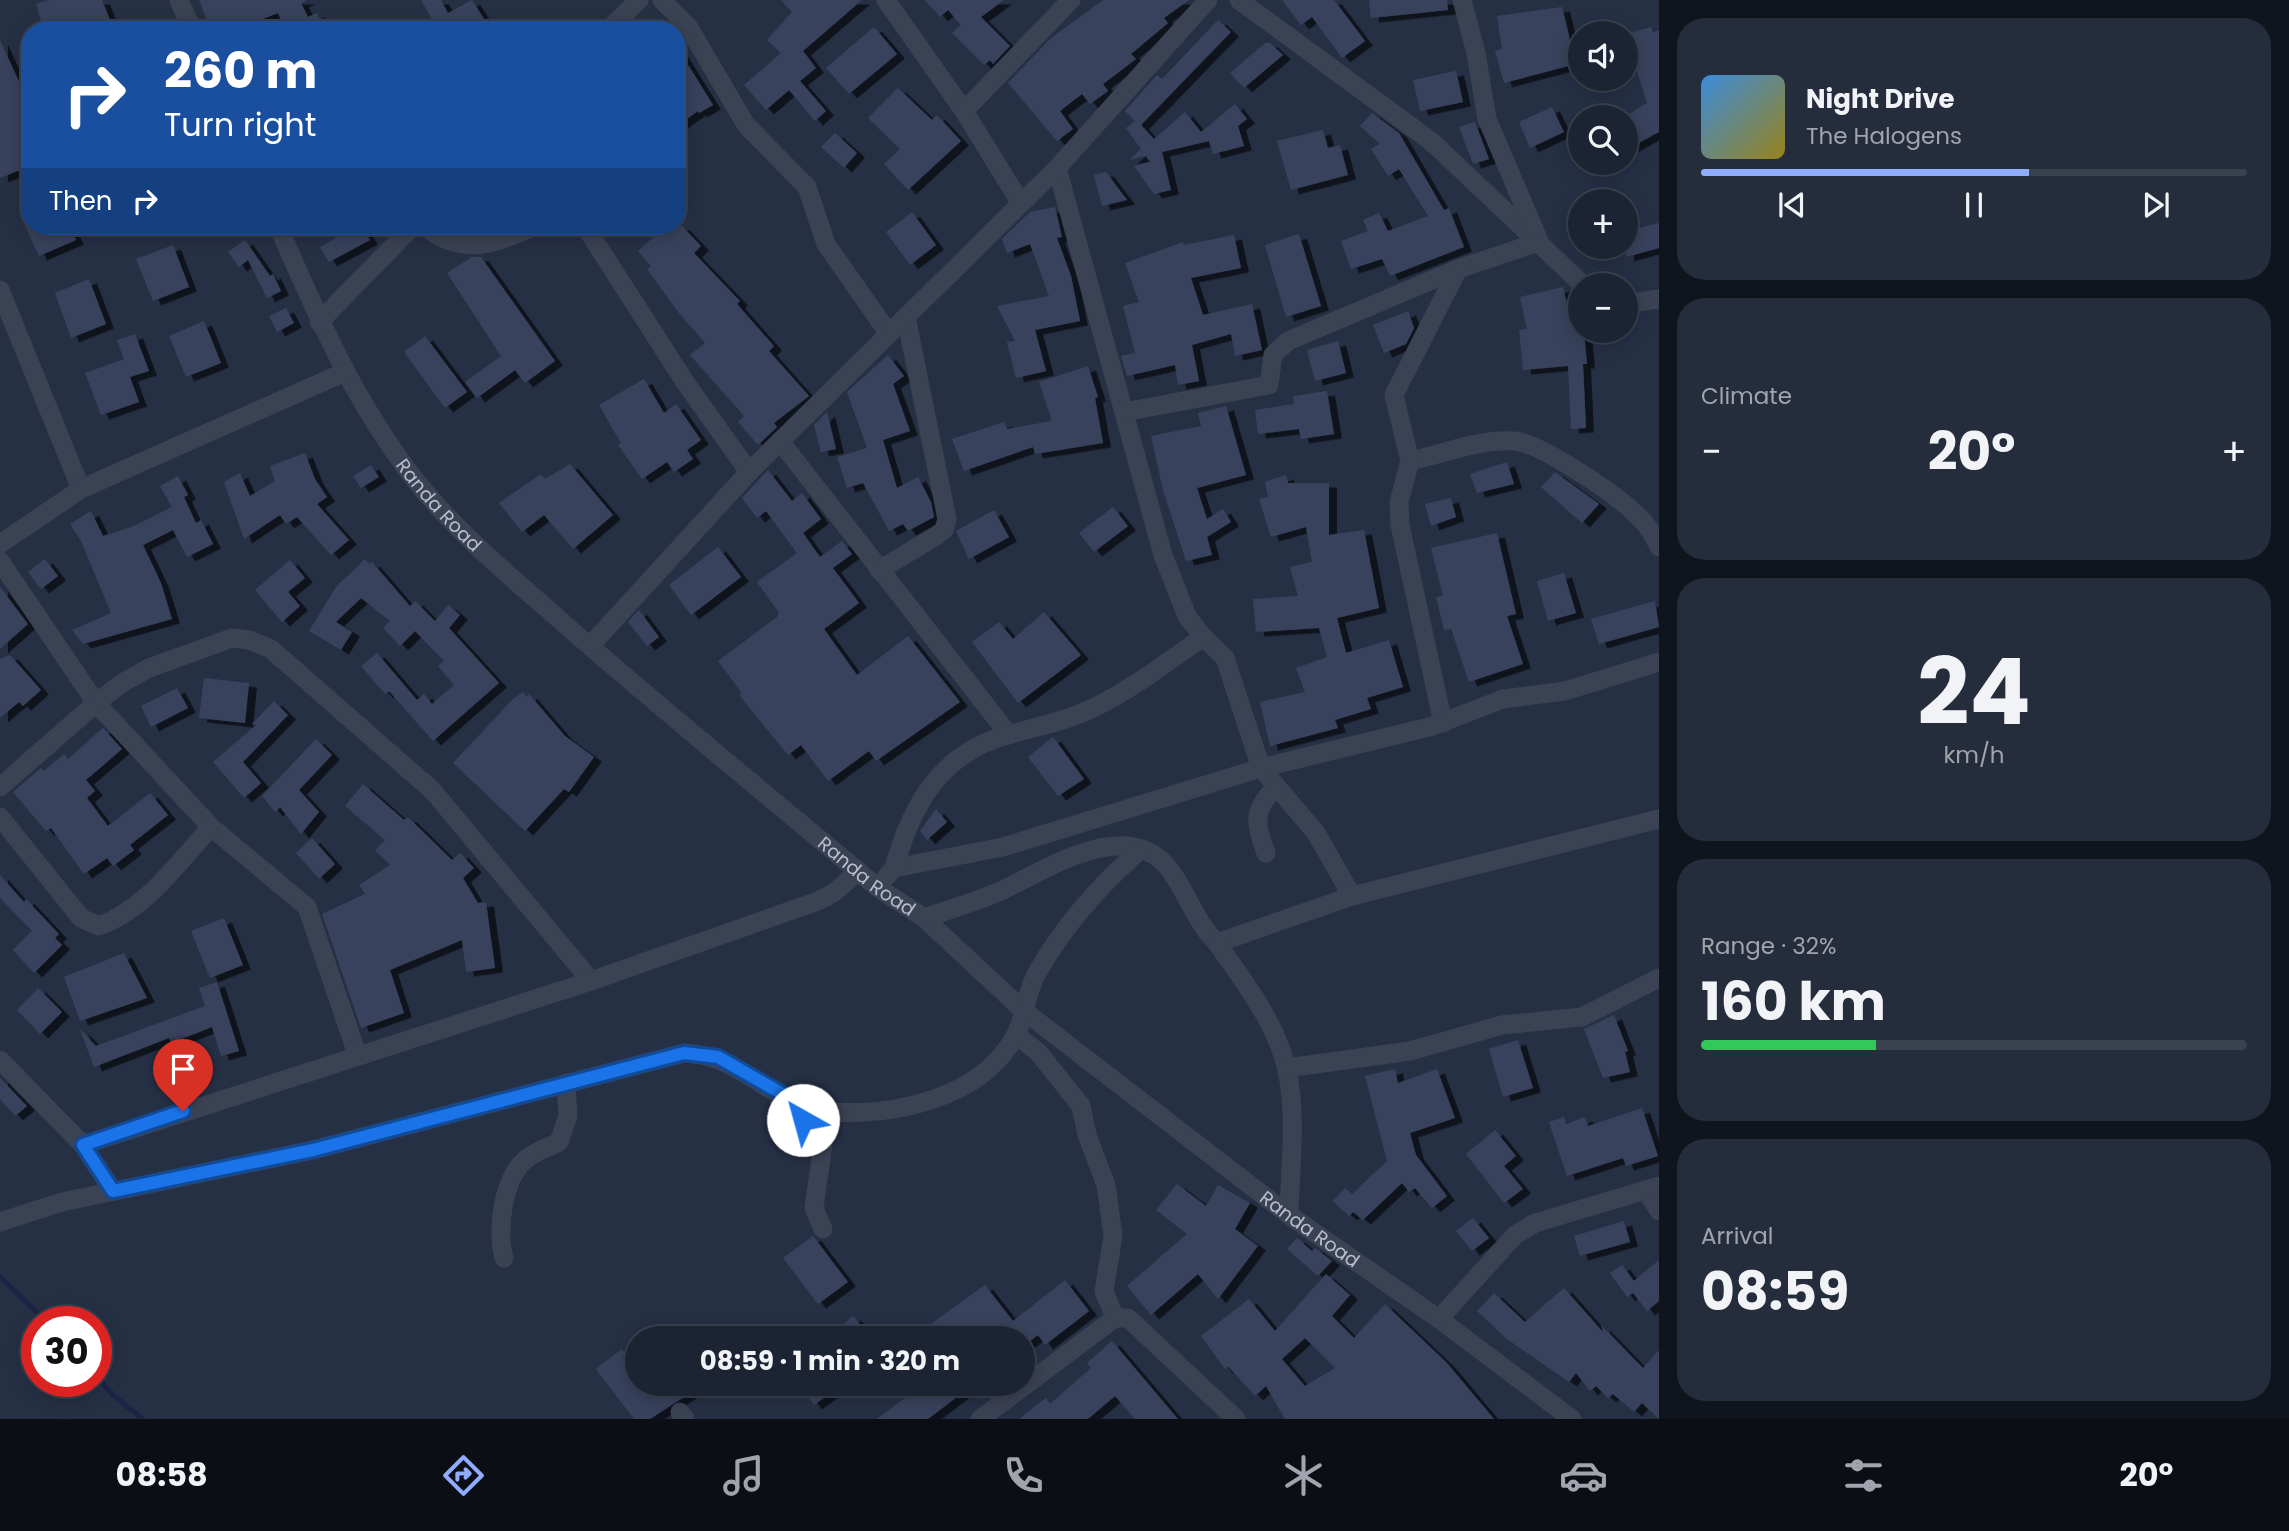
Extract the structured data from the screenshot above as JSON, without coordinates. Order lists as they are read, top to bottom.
{
  "streets": {
    "street": ["Randa Road"]
  },
  "page": {
    "map_buttons": ["+", "−"],
    "turn": ["260 m", "Turn right"],
    "song": ["Night Drive", "The Halogens"],
    "then": "Then",
    "tile": [
      "Climate",
      ["24", "km/h"],
      ["Range · 32%", "160 km"],
      ["Arrival", "08:59"]
    ],
    "heat": ["−", "20°", "+"],
    "limit": "30",
    "trip": "08:59 · 1 min · 320 m",
    "tabs": ["08:58", "20°"]
  }
}
